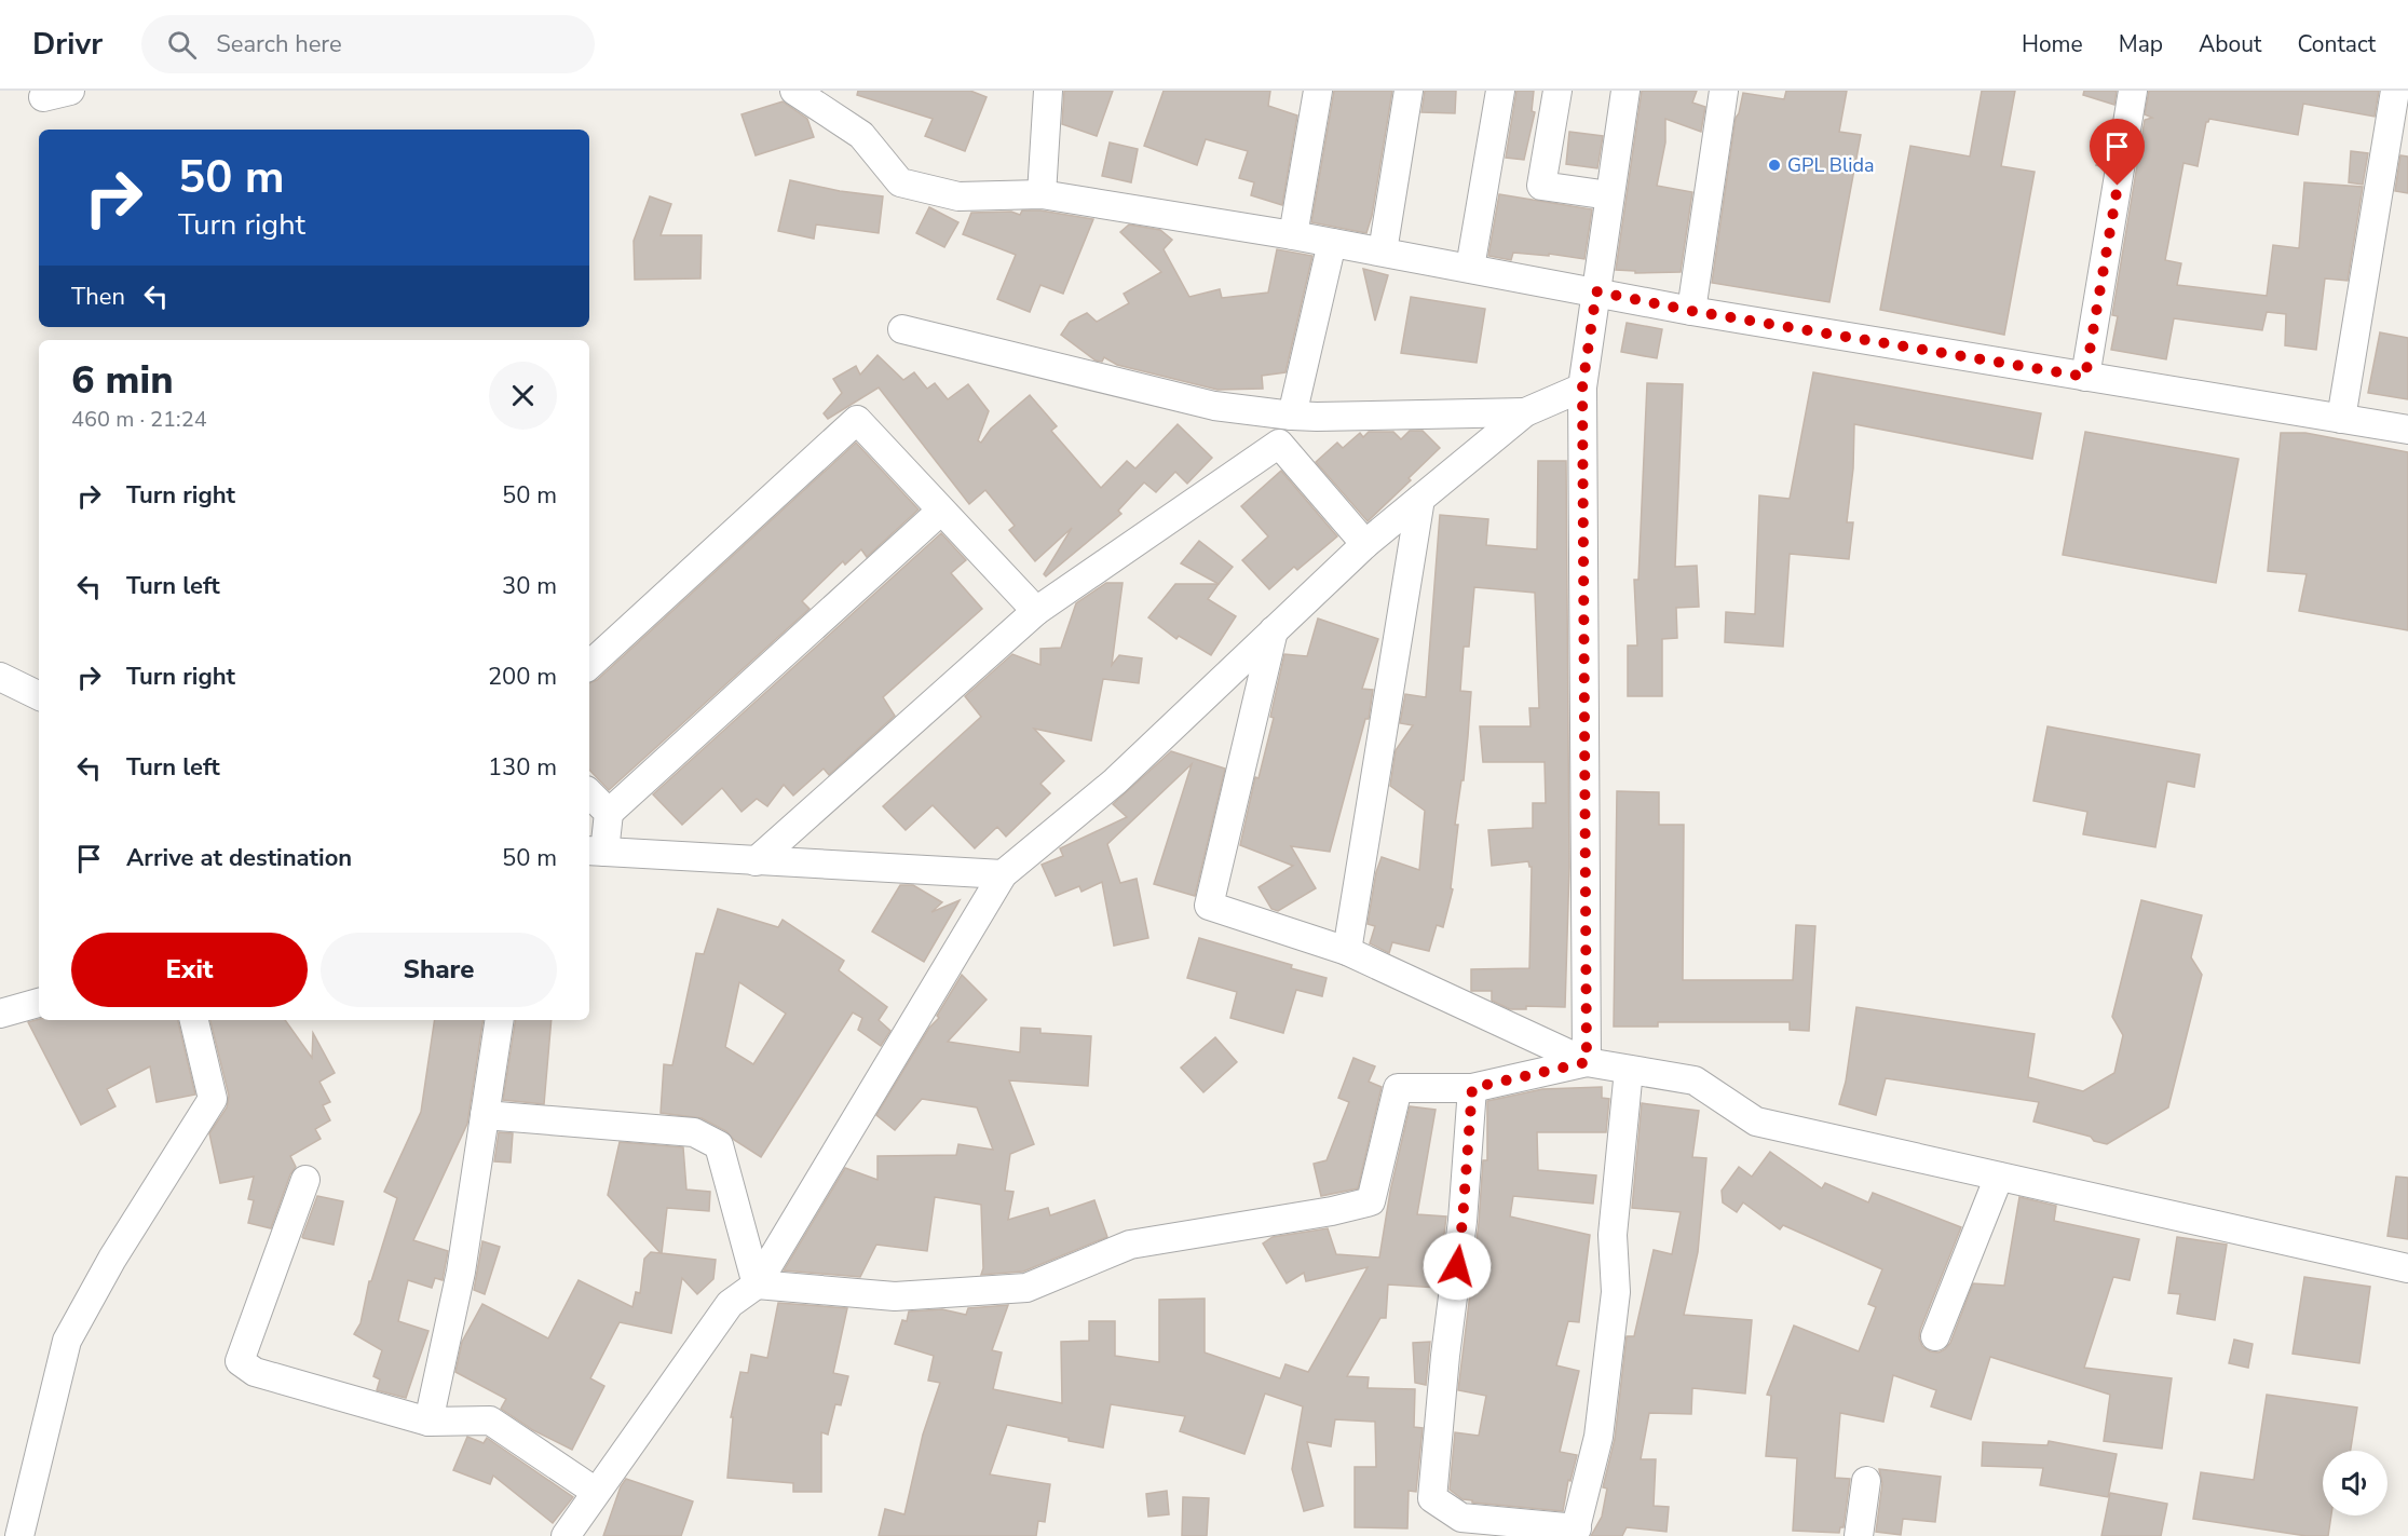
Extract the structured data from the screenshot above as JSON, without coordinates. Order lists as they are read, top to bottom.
{
  "places": ["GPL Blida"],
  "page": {
    "header": "Drivr",
    "search": "Search here",
    "nav": [
      "Home",
      "Map",
      "About",
      "Contact"
    ],
    "turn": ["50 m", "Turn right"],
    "then": "Then",
    "heading": ["6 min", "460 m · 21:24"],
    "list": [
      {
        "name": "Turn right",
        "value": "50 m"
      },
      {
        "name": "Turn left",
        "value": "30 m"
      },
      {
        "name": "Turn right",
        "value": "200 m"
      },
      {
        "name": "Turn left",
        "value": "130 m"
      },
      {
        "name": "Arrive at destination",
        "value": "50 m"
      }
    ],
    "buttons": ["Exit", "Share"]
  }
}
